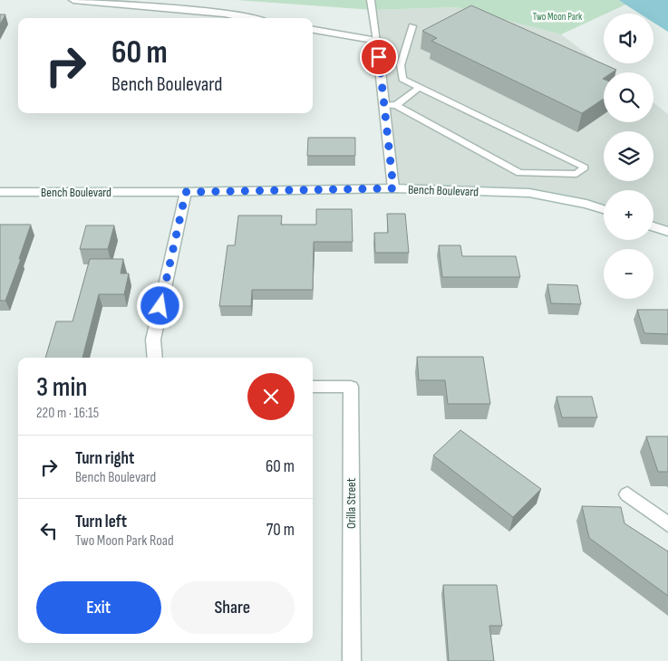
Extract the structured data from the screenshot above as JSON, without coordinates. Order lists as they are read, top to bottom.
{
  "streets": {
    "street": ["Bench Boulevard", "Orilla Street"]
  },
  "parks": ["Two Moon Park"],
  "page": {
    "map_buttons": ["+", "−"],
    "turn": ["60 m", "Bench Boulevard"],
    "heading": ["3 min", "220 m · 16:15"],
    "list": [
      {
        "name": "Turn right",
        "note": "Bench Boulevard",
        "value": "60 m"
      },
      {
        "name": "Turn left",
        "note": "Two Moon Park Road",
        "value": "70 m"
      }
    ],
    "buttons": ["Exit", "Share"]
  }
}
